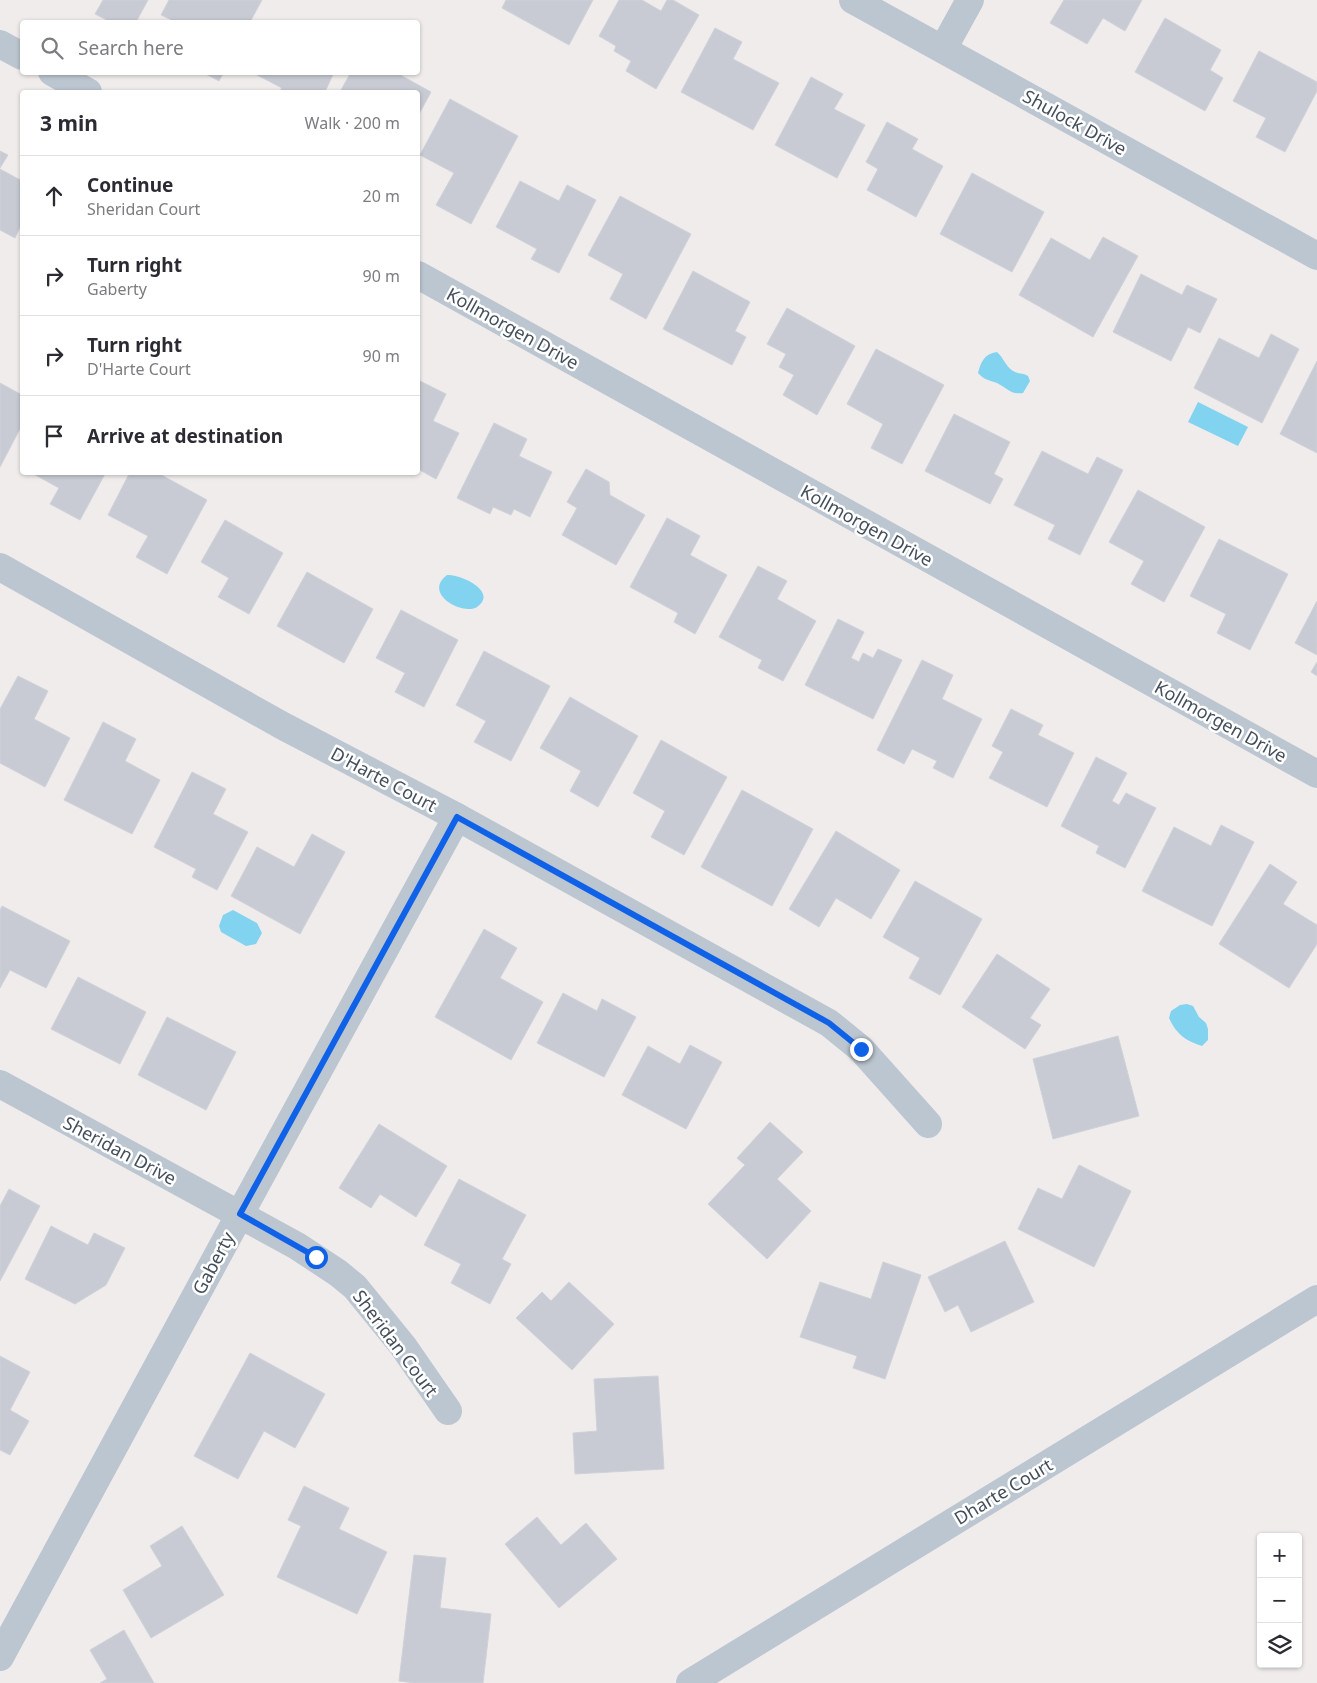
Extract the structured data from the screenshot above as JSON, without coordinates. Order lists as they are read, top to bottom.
{
  "streets": {
    "street": [
      "Shulock Drive",
      "Kollmorgen Drive",
      "D'Harte Court",
      "Sheridan Drive",
      "Gaberty",
      "Sheridan Court",
      "Dharte Court"
    ]
  },
  "crossings": [
    ["D'Harte Court", "Gaberty"],
    ["Sheridan Drive", "Gaberty"],
    ["Sheridan Drive", "Sheridan Court"],
    ["Gaberty", "Sheridan Court"]
  ],
  "page": {
    "search": "Search here",
    "heading": ["3 min", "Walk · 200 m"],
    "list": [
      ["Continue", "Sheridan Court", "20 m"],
      ["Turn right", "Gaberty", "90 m"],
      ["Turn right", "D'Harte Court", "90 m"],
      "Arrive at destination"
    ],
    "map_buttons": ["+", "−"]
  }
}
